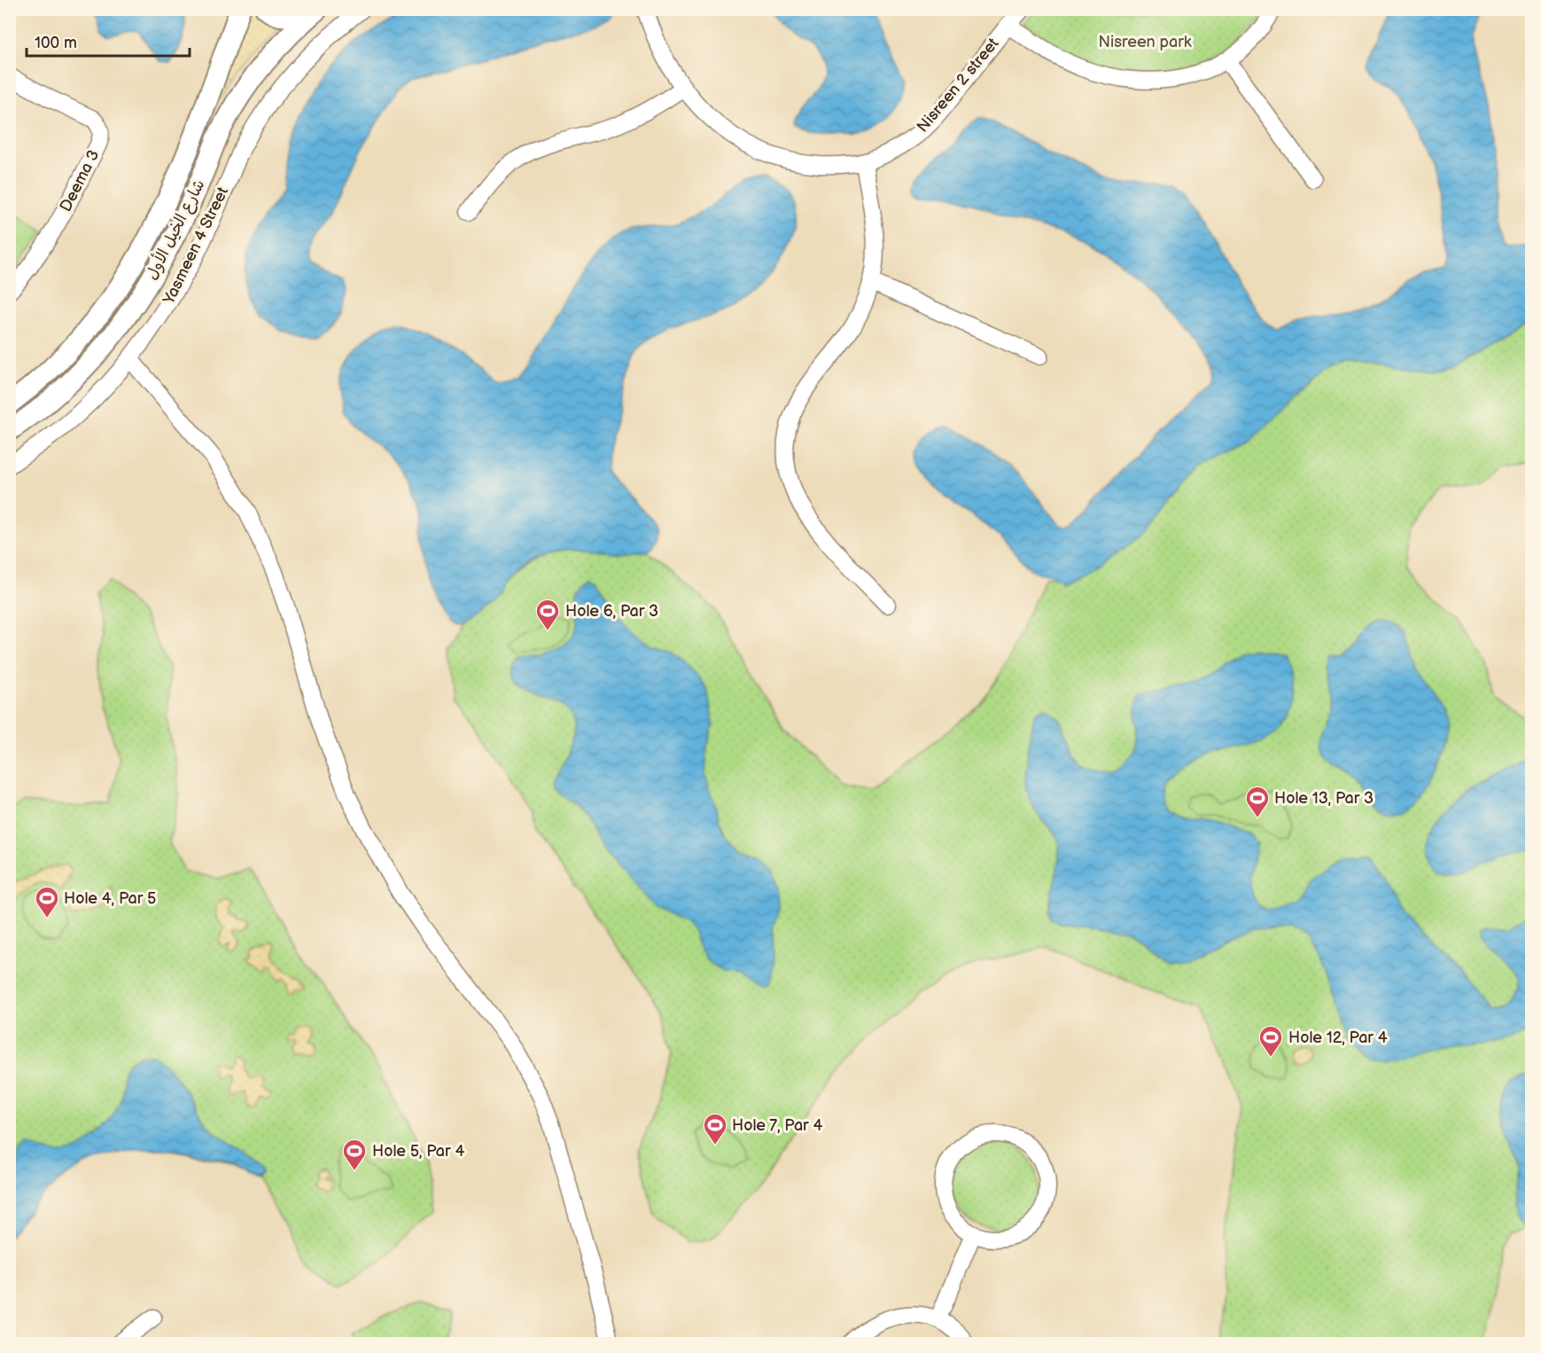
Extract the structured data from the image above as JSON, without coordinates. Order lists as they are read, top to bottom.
{
  "streets": {
    "main road": ["شارع الخيل الأول"],
    "street": ["Nisreen 2 street", "Deema 3", "Yasmeen 4 Street"]
  },
  "parks": ["Nisreen park"],
  "places": {
    "sports": [
      "Hole 6, Par 3",
      "Hole 13, Par 3",
      "Hole 4, Par 5",
      "Hole 12, Par 4",
      "Hole 7, Par 4",
      "Hole 5, Par 4"
    ]
  },
  "scale_bar": "100 m"
}
